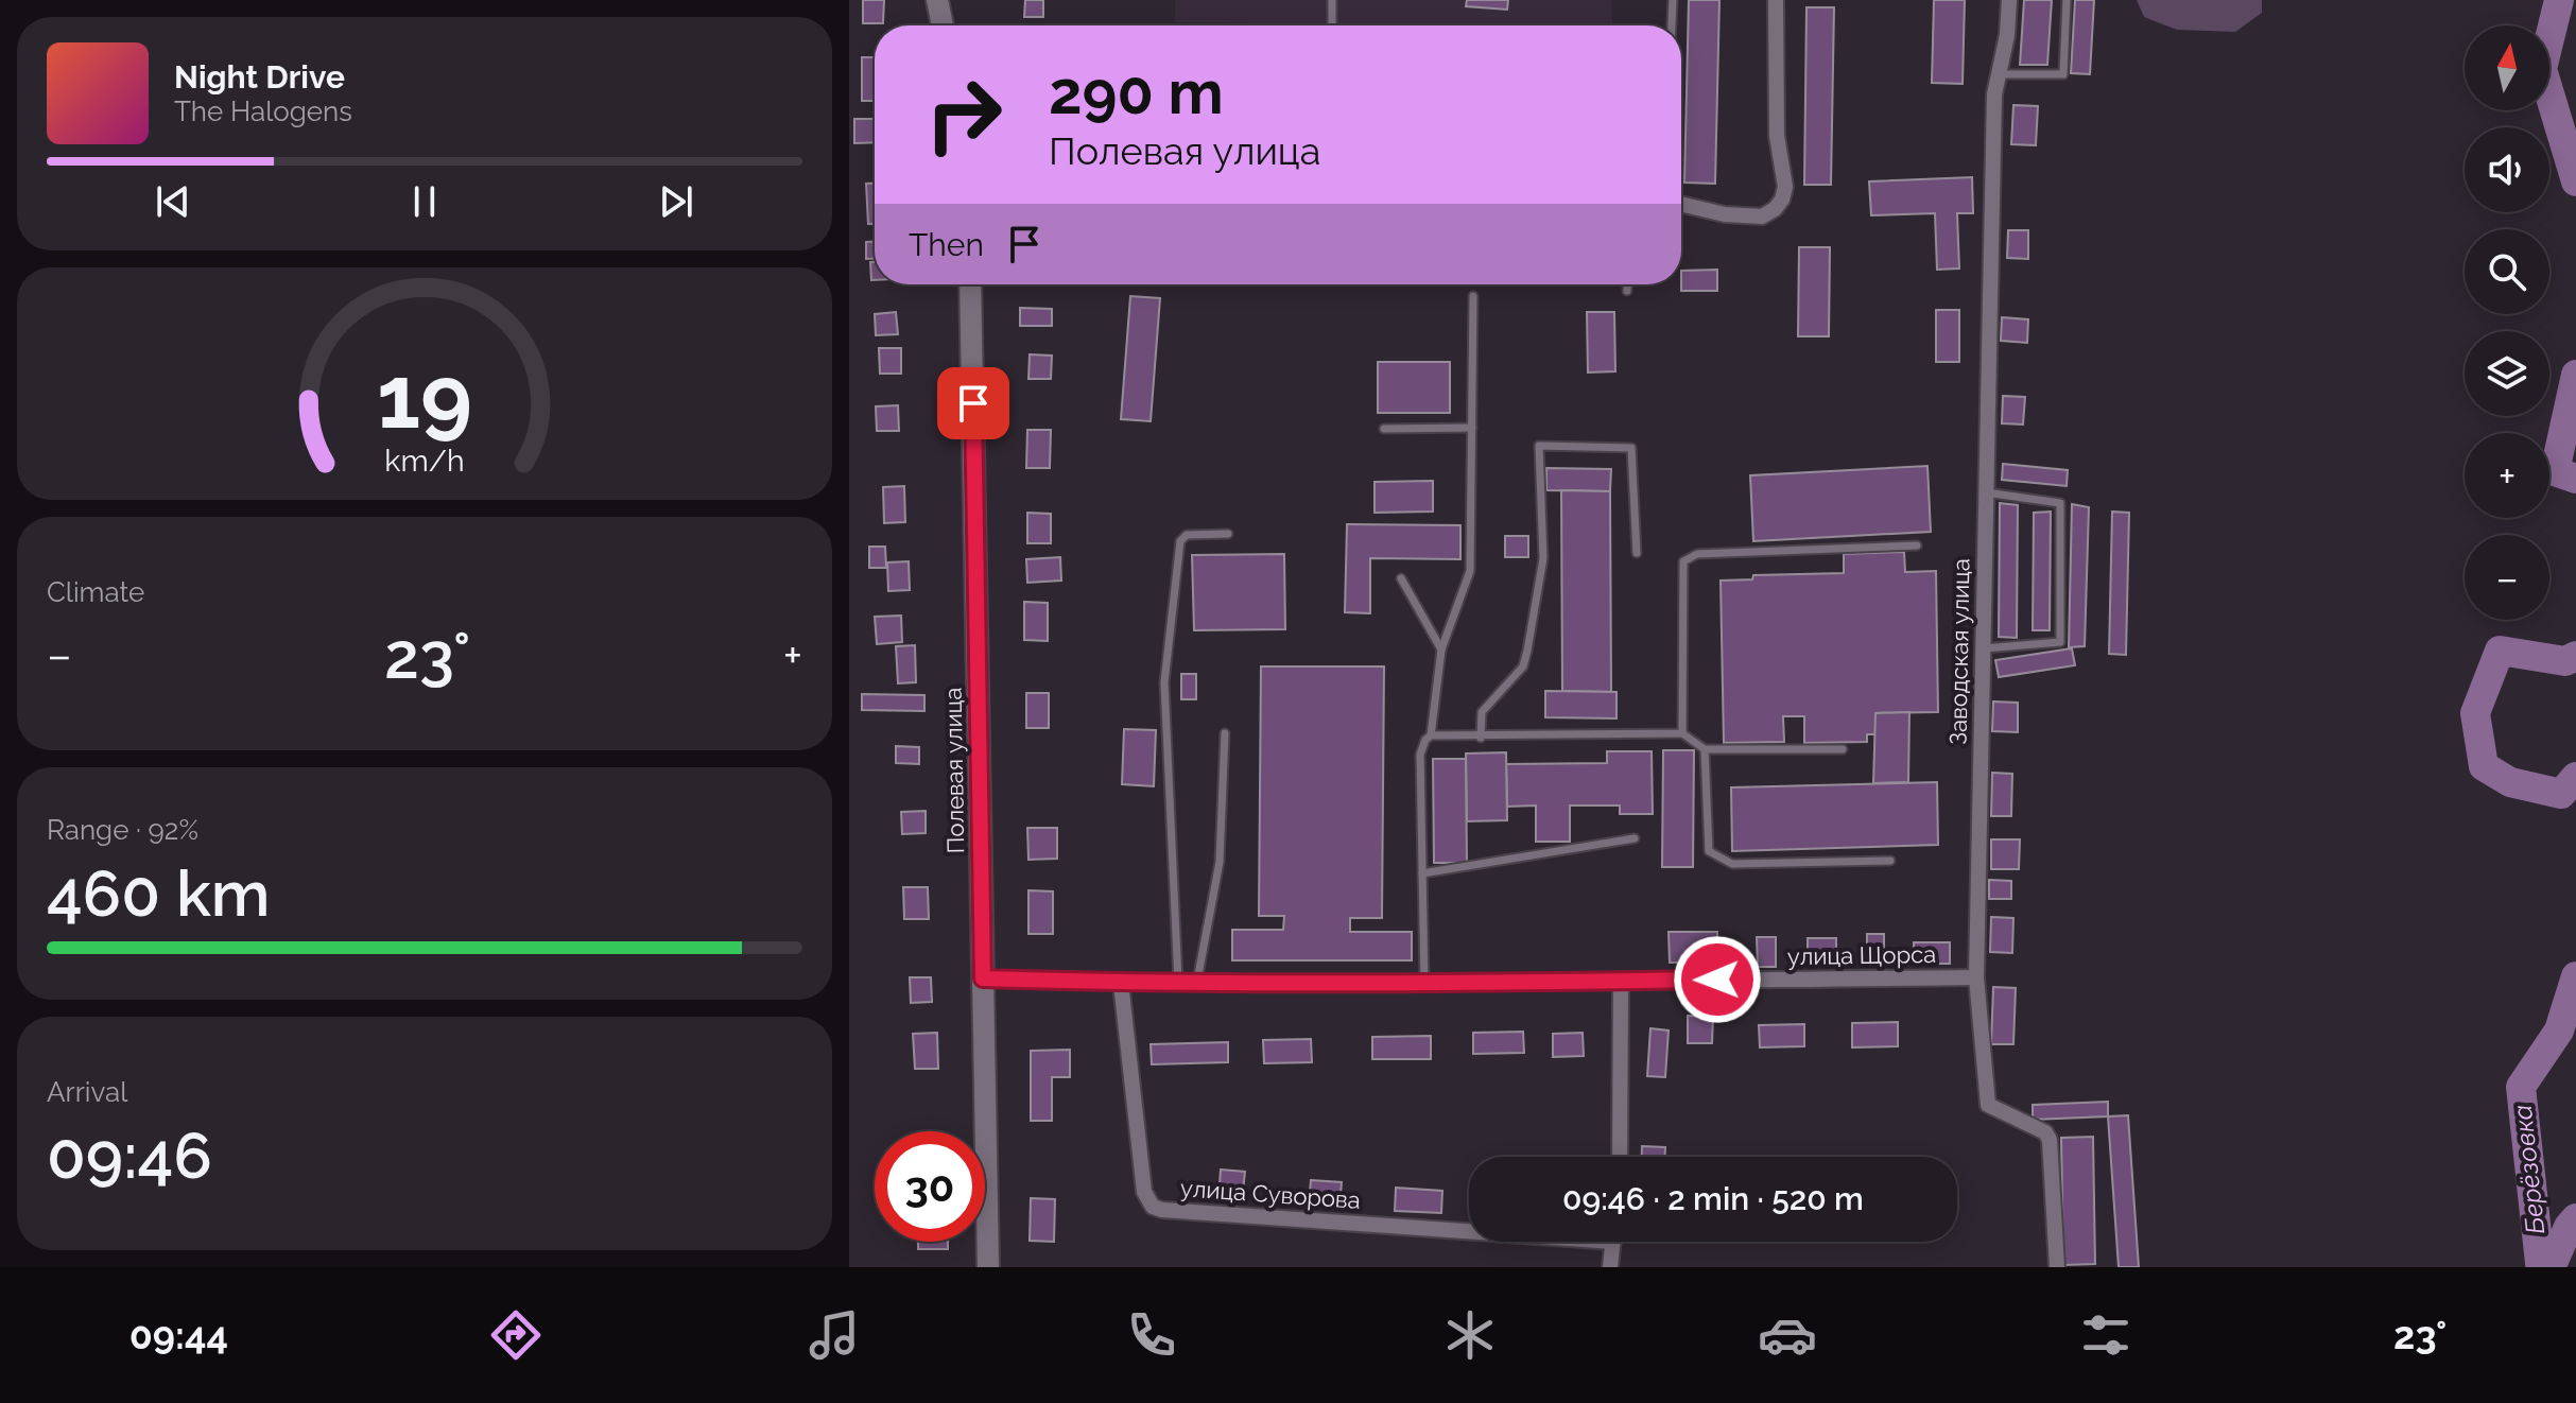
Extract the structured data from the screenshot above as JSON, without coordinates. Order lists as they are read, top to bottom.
{
  "streets": {
    "street": [
      "Заводская улица",
      "Полевая улица",
      "улица Щорса",
      "улица Суворова"
    ]
  },
  "crossings": [
    ["Заводская улица", "улица Щорса"],
    ["Полевая улица", "улица Щорса"],
    ["улица Щорса", "улица Суворова"]
  ],
  "water": ["Берёзовка"],
  "north": "top",
  "page": {
    "map_buttons": ["+", "−"],
    "turn": ["290 m", "Полевая улица"],
    "song": ["Night Drive", "The Halogens"],
    "then": "Then",
    "tile": [
      "Climate",
      ["Range · 92%", "460 km"],
      ["Arrival", "09:46"]
    ],
    "heat": ["−", "23°", "+"],
    "limit": "30",
    "trip": "09:46 · 2 min · 520 m",
    "tabs": ["09:44", "23°"],
    "gauge": ["19", "km/h"]
  }
}
